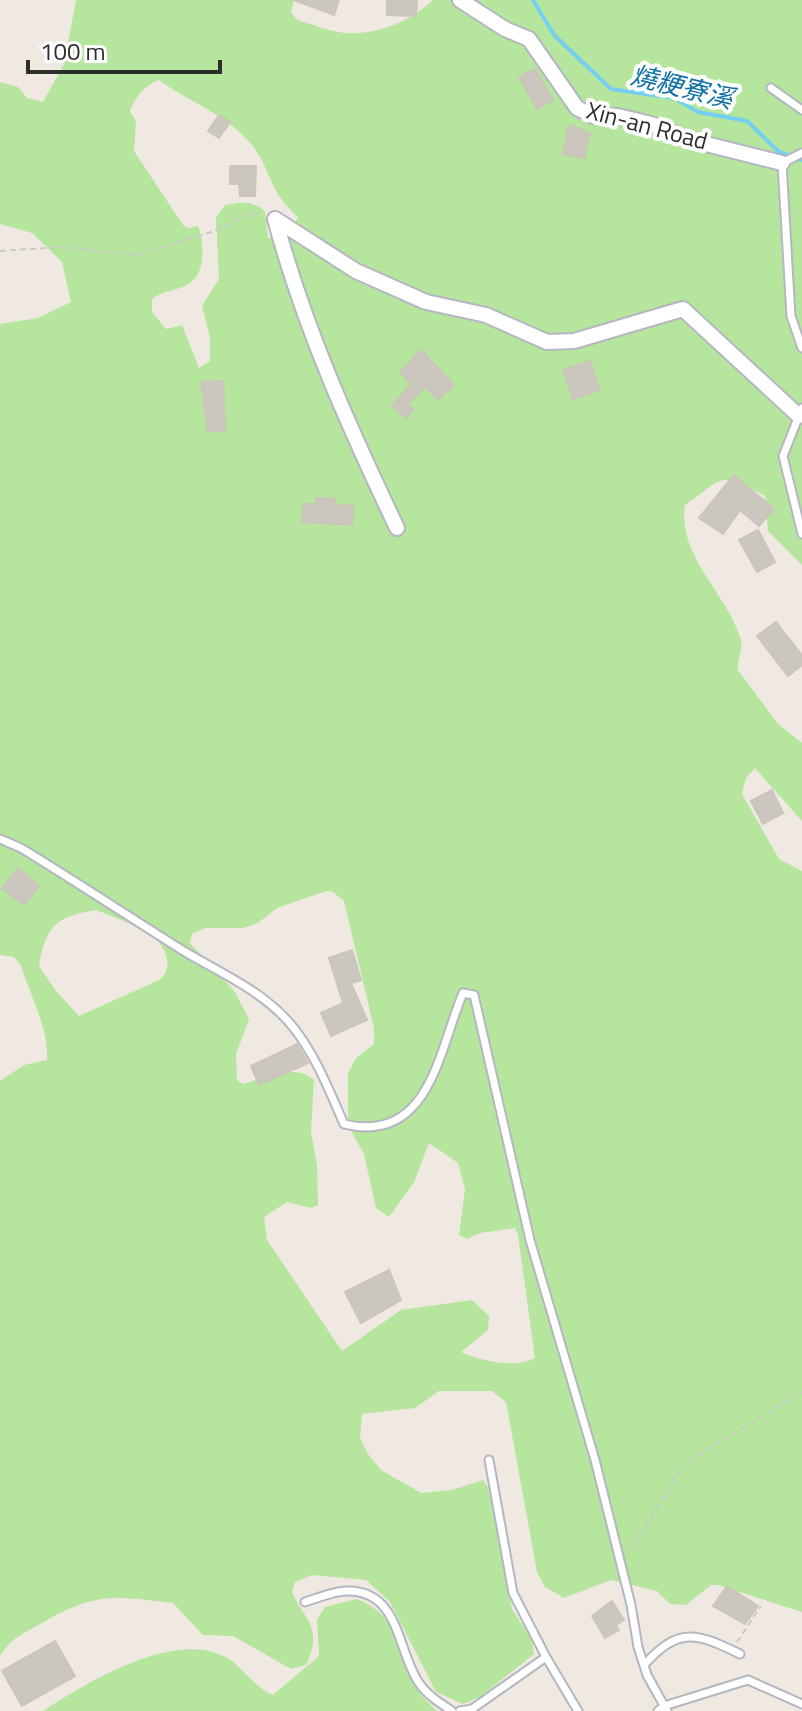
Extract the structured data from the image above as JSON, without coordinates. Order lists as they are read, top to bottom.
{
  "streets": {
    "street": ["Xin-an Road"]
  },
  "water": ["燒粳寮溪"],
  "scale_bar": "100 m"
}
